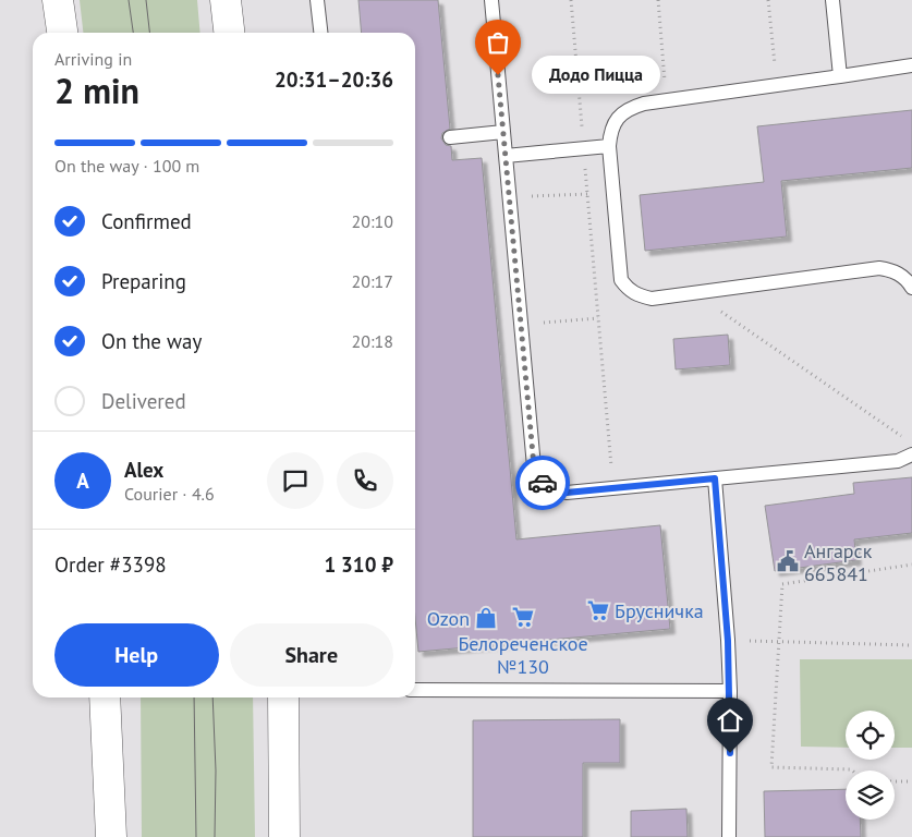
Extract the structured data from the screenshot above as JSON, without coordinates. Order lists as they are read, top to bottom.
{
  "places": {
    "other": ["Додо Пицца"],
    "public building": ["Ангарск 665841"],
    "supermarket": ["Брусничка", "Белореченское №130"],
    "shop": ["Ozon"]
  },
  "page": {
    "heading": ["2 min", "Arriving in", "20:31–20:36"],
    "panel": [
      "Alex",
      "Courier · 4.6",
      "Order #3398",
      "1 310 ₽"
    ],
    "bubble": "Додо Пицца",
    "bar": "On the way · 100 m",
    "list": [
      ["Confirmed", "20:10"],
      ["Preparing", "20:17"],
      ["On the way", "20:18"],
      "Delivered"
    ],
    "round": "A",
    "buttons": ["Help", "Share"]
  }
}
